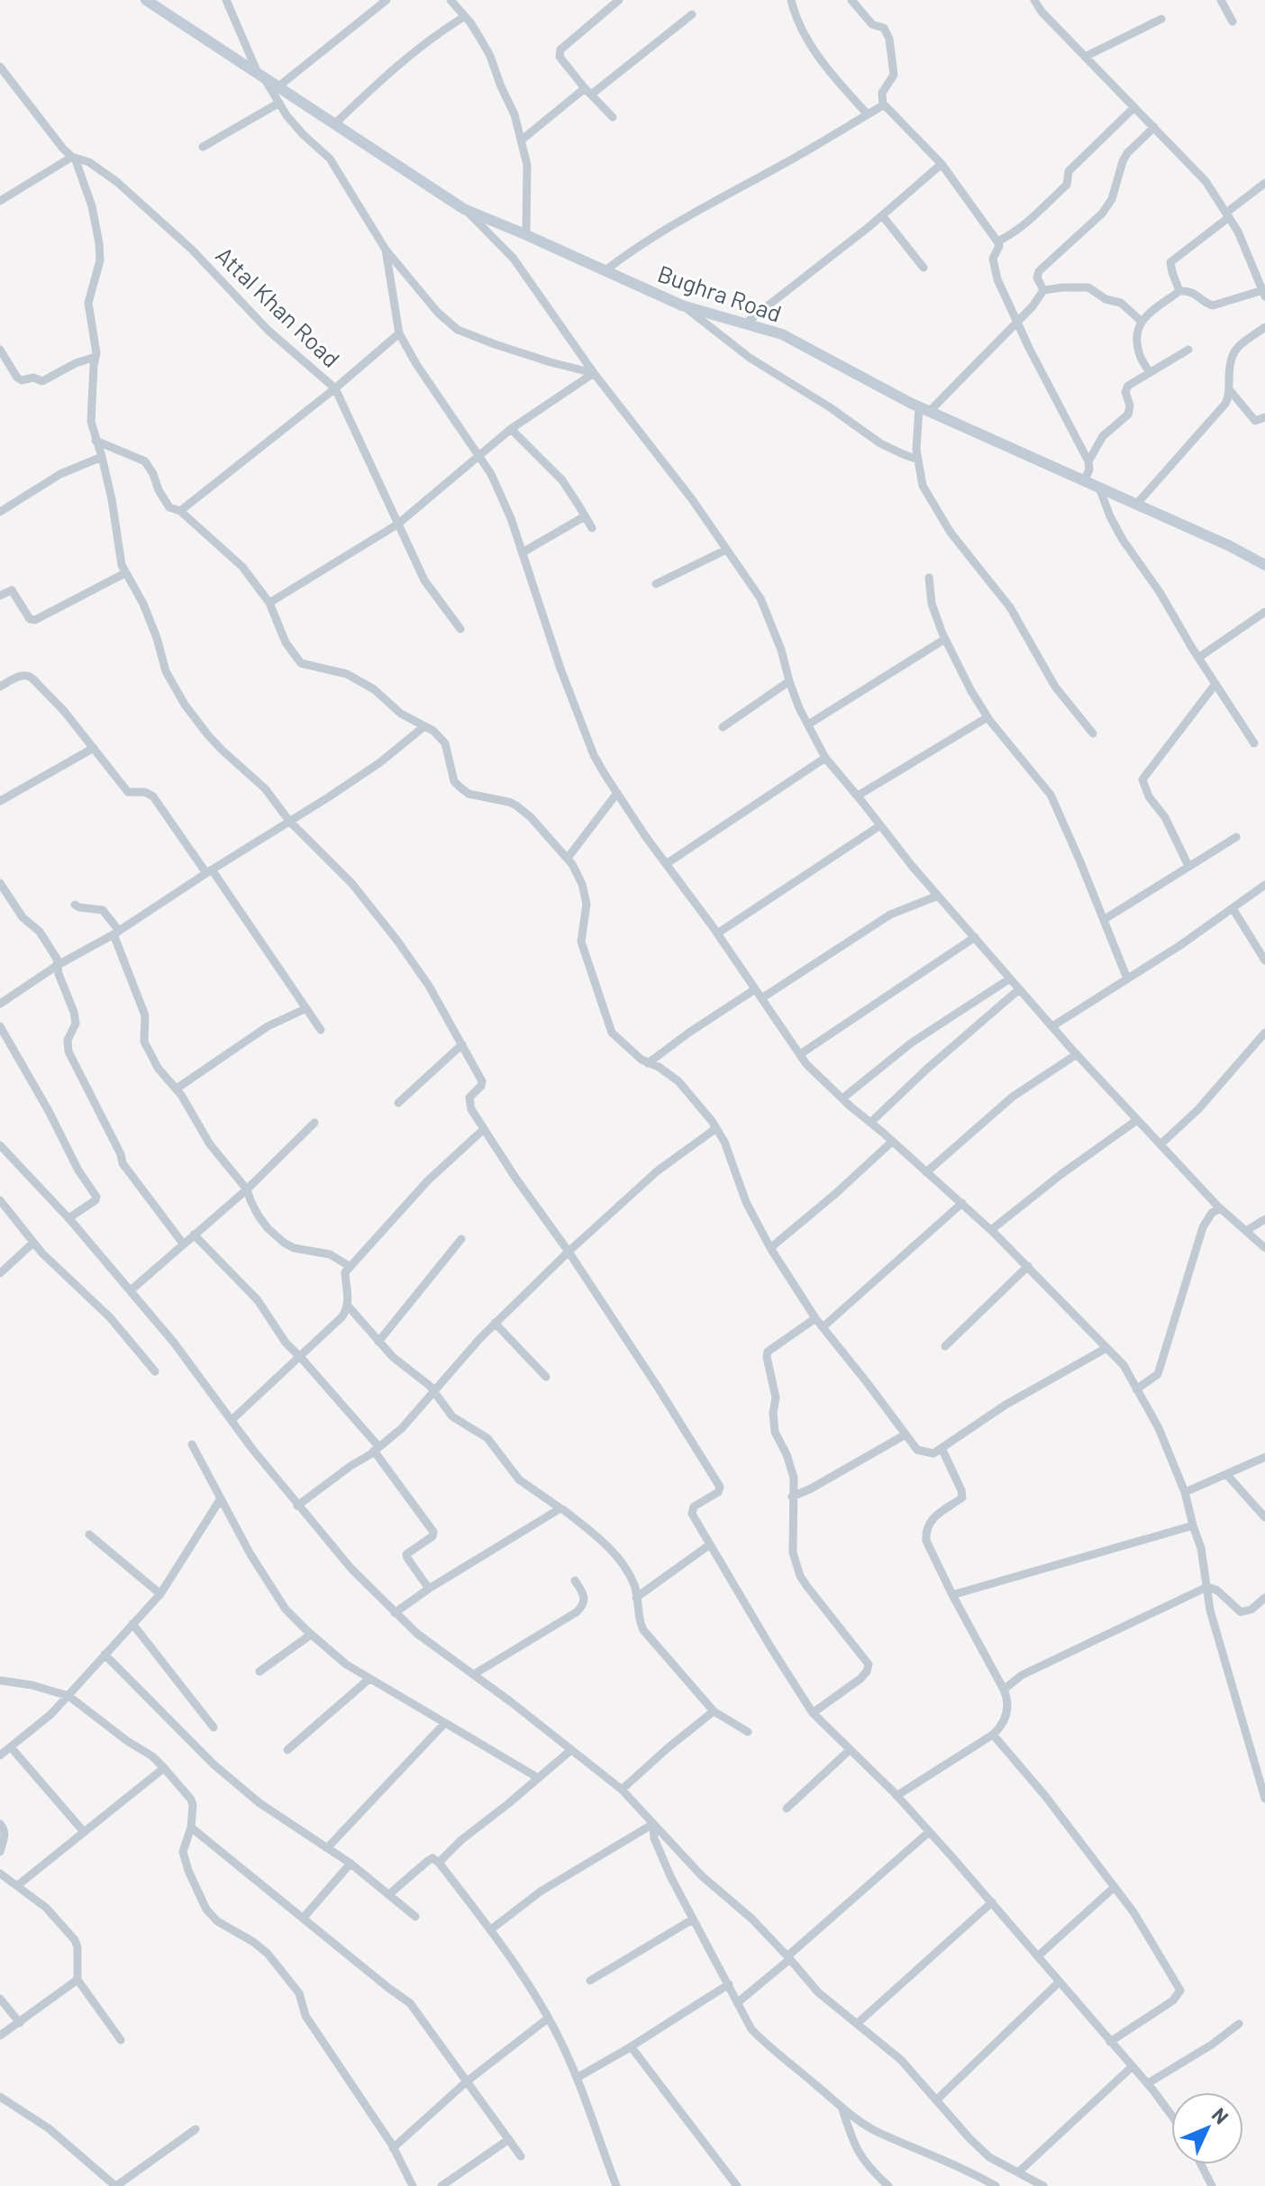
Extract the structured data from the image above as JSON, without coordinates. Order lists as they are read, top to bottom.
{
  "streets": {
    "street": ["Bughra Road", "Attal Khan Road"]
  },
  "north": "top right"
}
